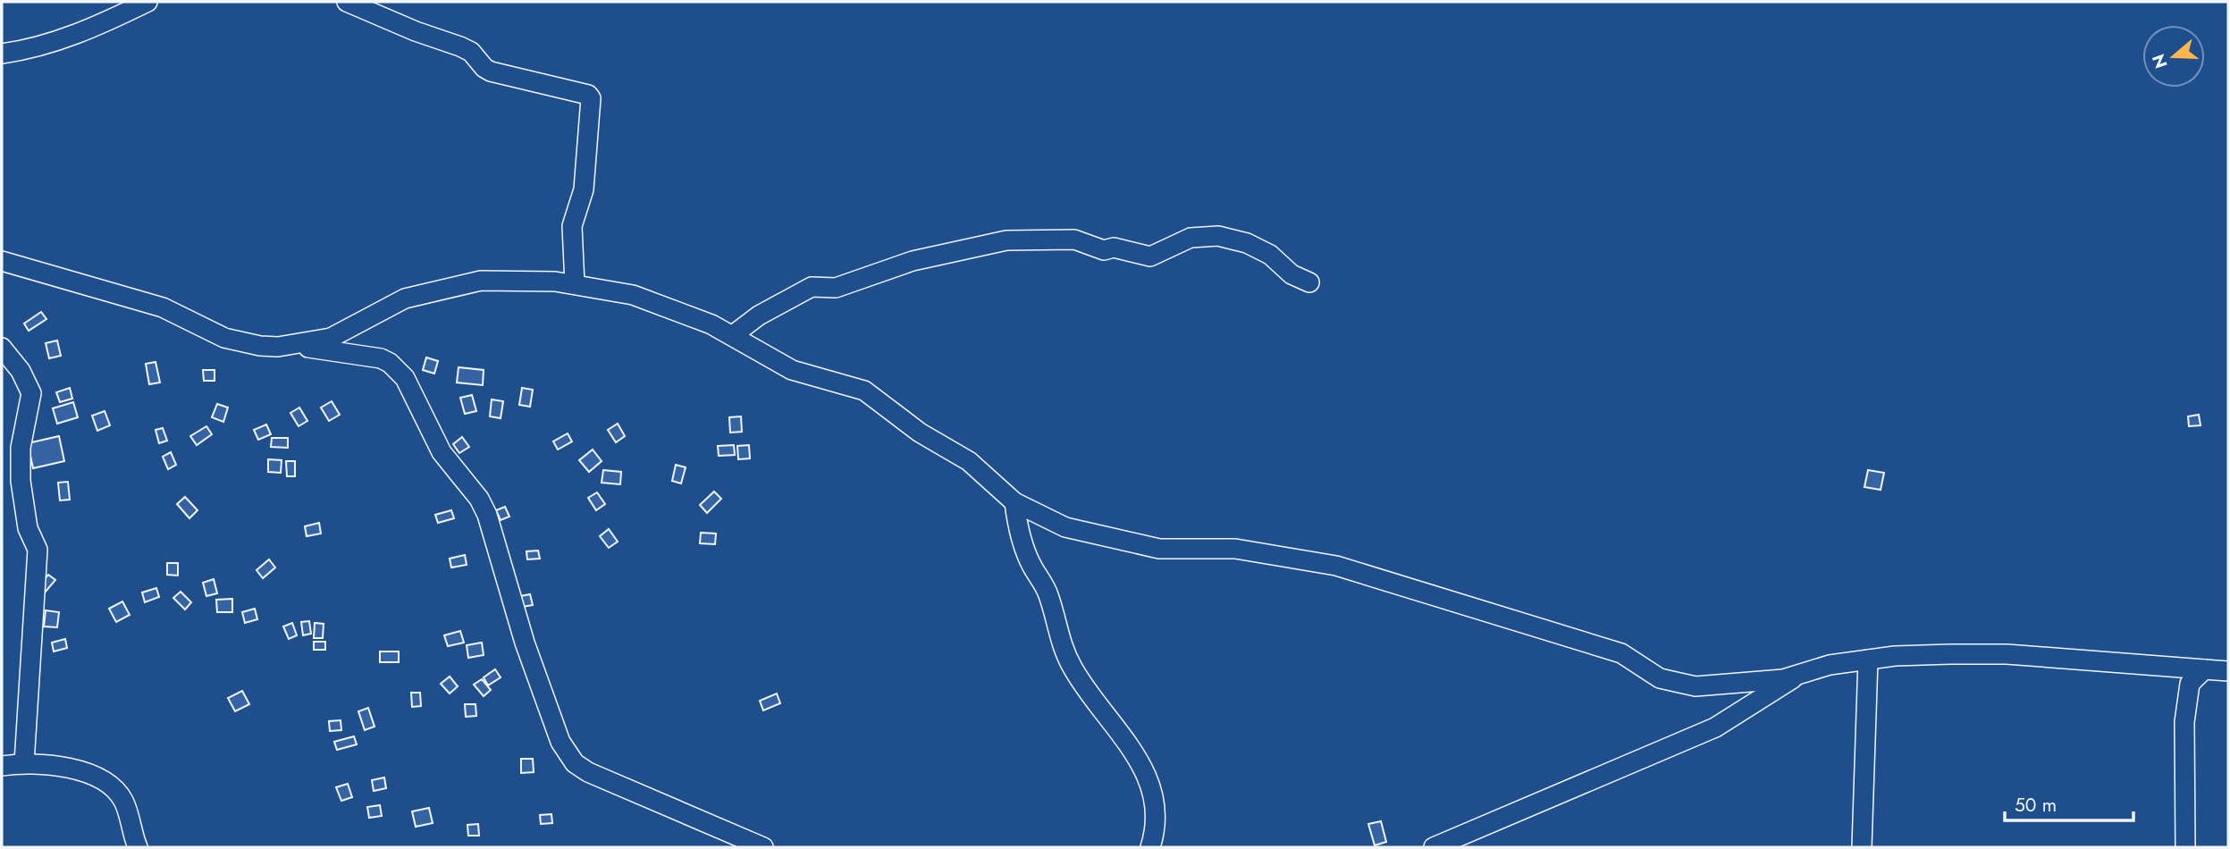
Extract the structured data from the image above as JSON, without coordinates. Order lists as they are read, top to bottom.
{
  "scale_bar": "50 m",
  "north": "left"
}
